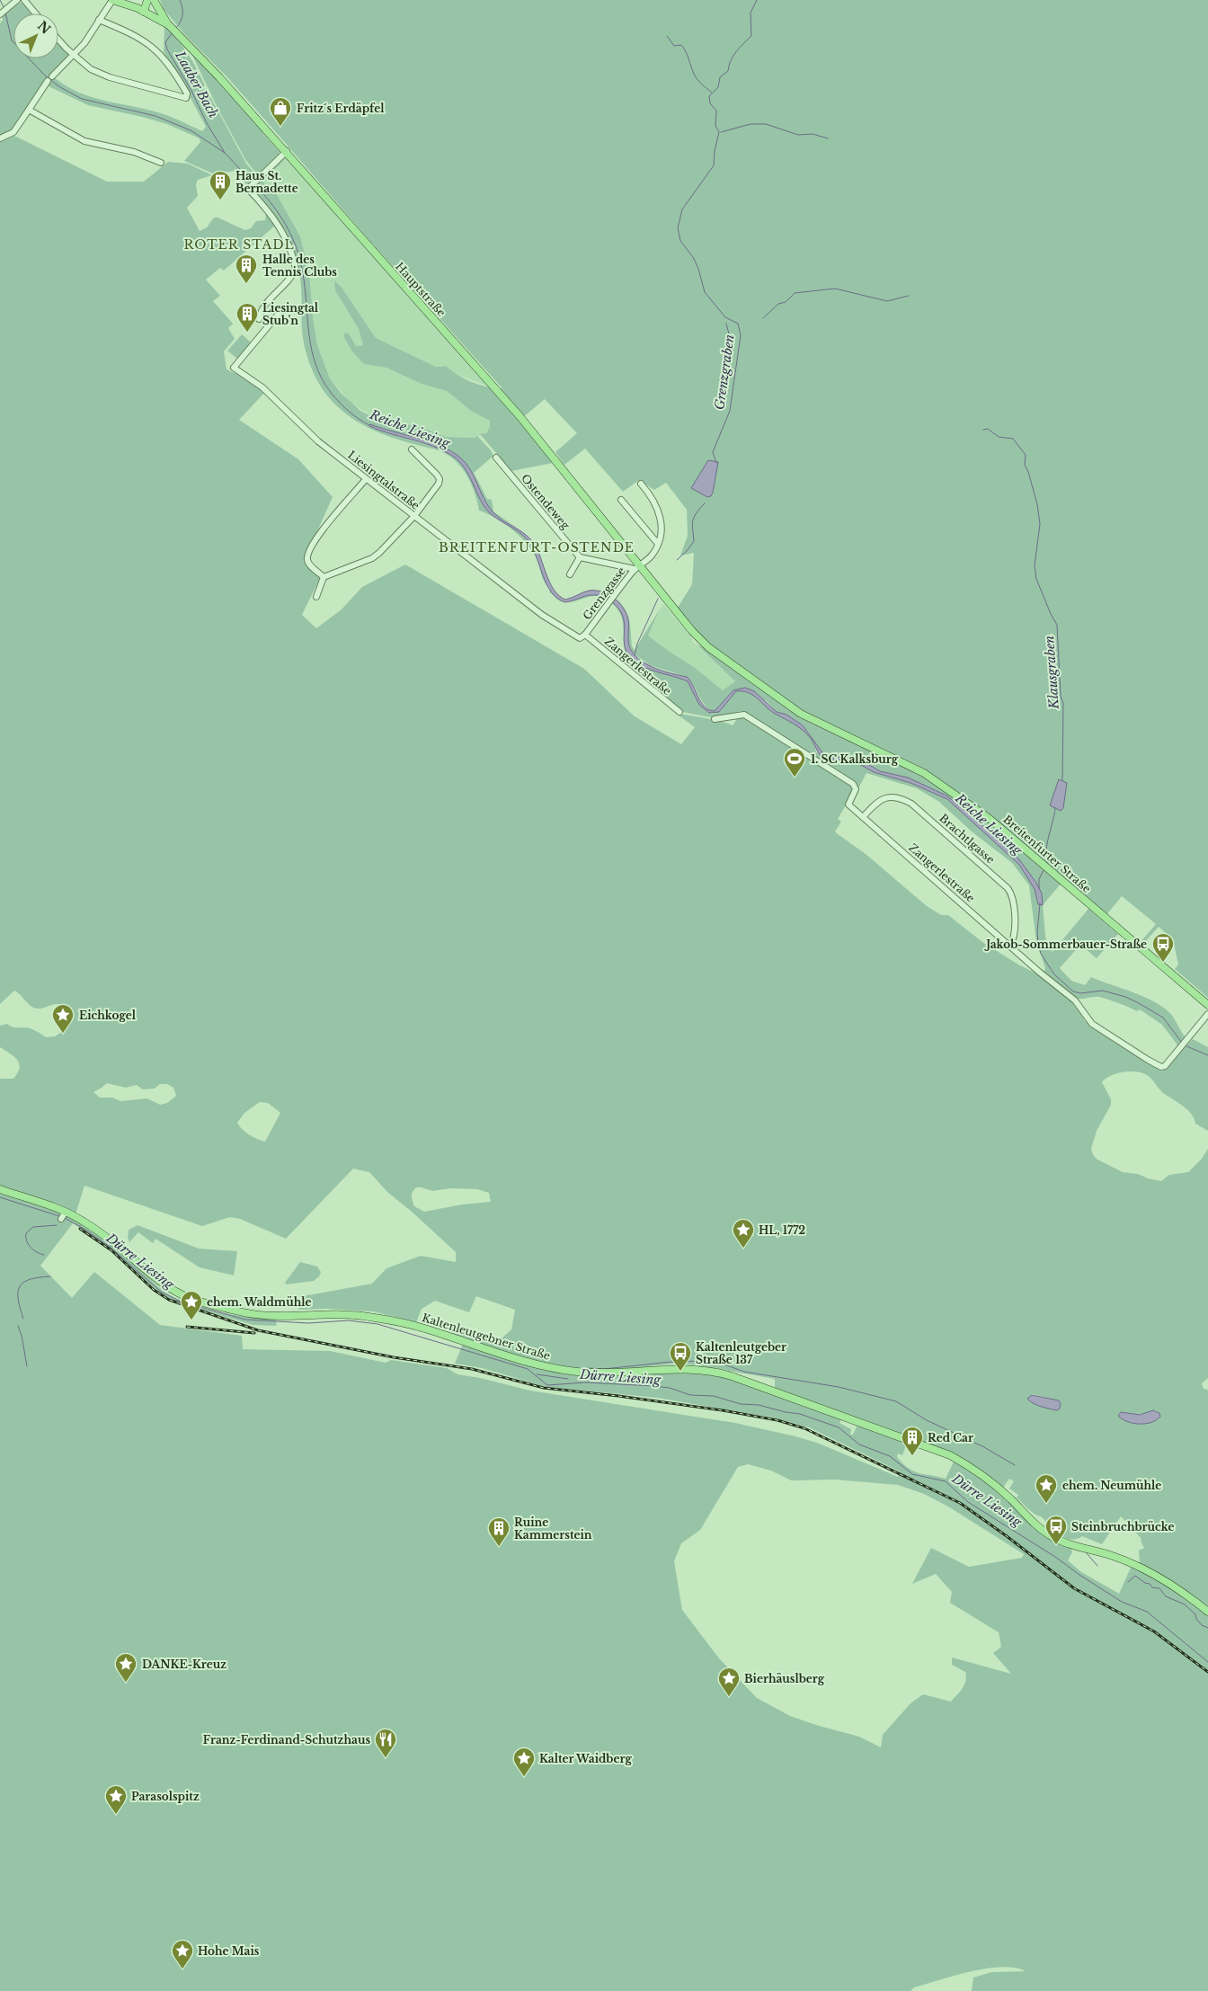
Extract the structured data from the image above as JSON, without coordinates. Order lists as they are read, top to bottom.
{
  "streets": {
    "main road": ["Hauptstraße", "Breitenfurter Straße", "Kaltenleutgebner Straße"],
    "street": [
      "Liesingtalstraße",
      "Ostendeweg",
      "Grenzgasse",
      "Zangerlestraße",
      "Brachtlgasse"
    ]
  },
  "crossings": [
    ["Hauptstraße", "Grenzgasse"],
    ["Hauptstraße", "Breitenfurter Straße"],
    ["Liesingtalstraße", "Grenzgasse"],
    ["Liesingtalstraße", "Zangerlestraße"],
    ["Grenzgasse", "Zangerlestraße"],
    ["Zangerlestraße", "Brachtlgasse"]
  ],
  "districts": ["ROTER STADL", "BREITENFURT-OSTENDE"],
  "water": [
    "Laaber Bach",
    "Grenzgraben",
    "Reiche Liesing",
    "Klausgraben",
    "Dürre Liesing"
  ],
  "places": {
    "shop": ["Fritz´s Erdäpfel"],
    "building": [
      "Haus St. Bernadette",
      "Halle des Tennis Clubs",
      "Liesingtal Stub'n",
      "Red Car",
      "Ruine Kammerstein"
    ],
    "sports": ["1. SC Kalksburg"],
    "bus stop": ["Jakob-Sommerbauer-Straße", "Kaltenleutgeber Straße 137", "Steinbruchbrücke"],
    "place": [
      "Eichkogel",
      "HL, 1772",
      "ehem. Waldmühle",
      "ehem. Neumühle",
      "DANKE-Kreuz",
      "Bierhäuslberg",
      "Kalter Waidberg",
      "Parasolspitz",
      "Hohe Mais"
    ],
    "restaurant": ["Franz-Ferdinand-Schutzhaus"]
  },
  "north": "top right"
}
